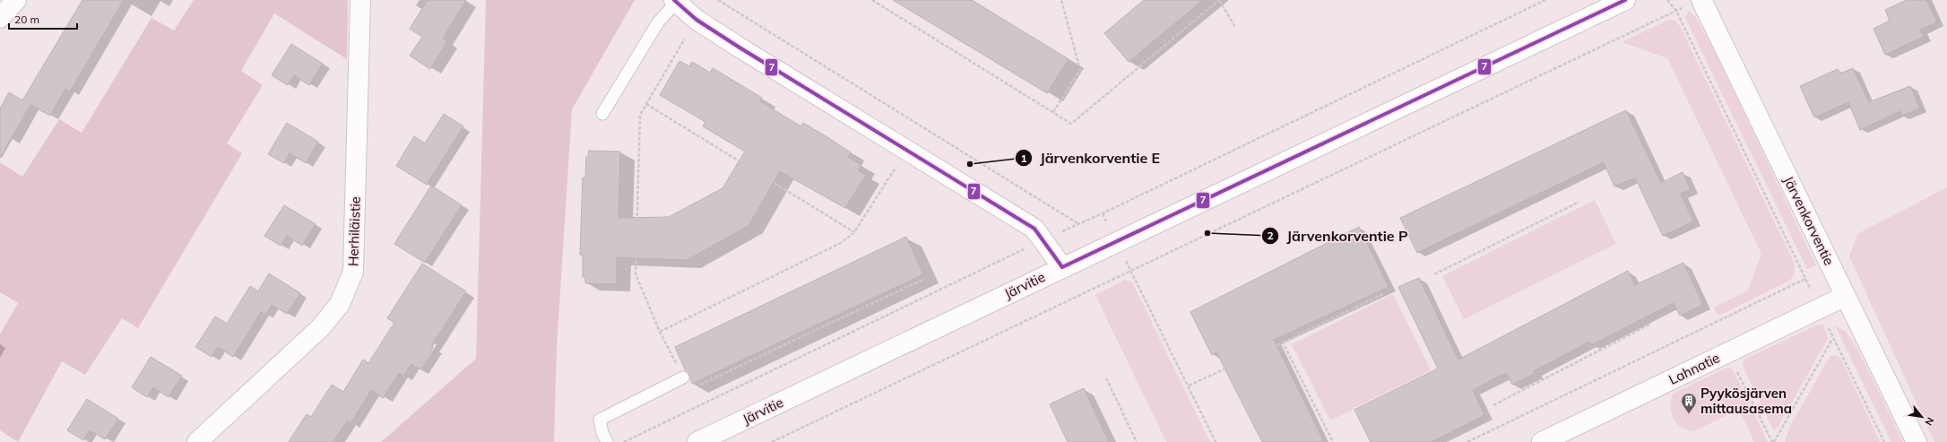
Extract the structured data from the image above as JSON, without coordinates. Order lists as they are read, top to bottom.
{
  "streets": {
    "street": [
      "Järvenkorventie",
      "Herhiläistie",
      "Järvitie",
      "Lahnatie"
    ]
  },
  "crossings": [
    ["Järvenkorventie", "Lahnatie"]
  ],
  "places": {
    "other": ["Järvenkorventie E", "Järvenkorventie P"],
    "building": ["Pyykösjärven mittausasema"]
  },
  "lines": ["transit line 7"],
  "scale_bar": "20 m",
  "north": "bottom right"
}
